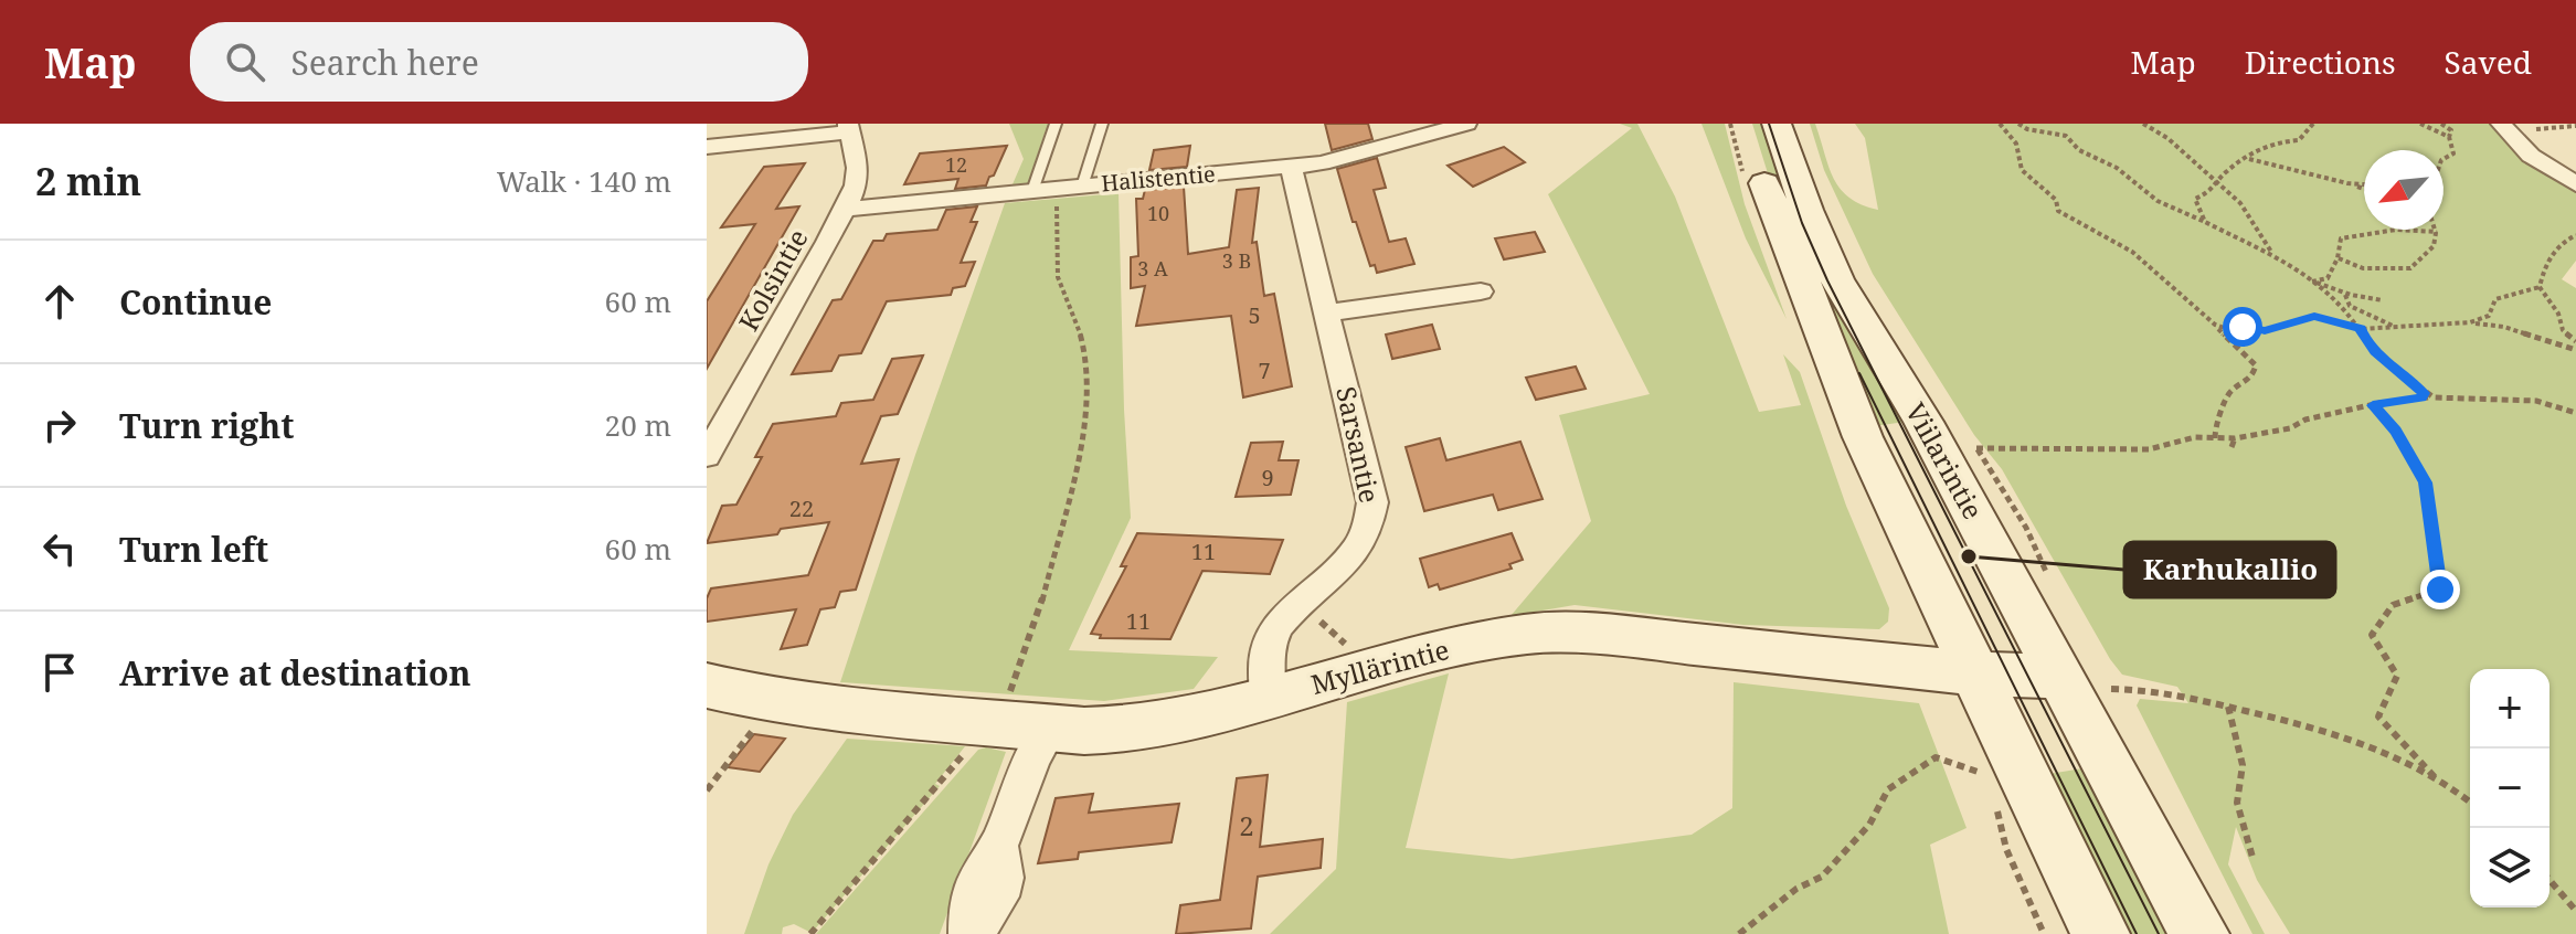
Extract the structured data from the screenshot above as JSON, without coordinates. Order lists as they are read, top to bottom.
{
  "streets": {
    "main road": ["Viilarintie", "Myllärintie"],
    "street": ["Halistentie", "Kolsintie", "Sarsantie"]
  },
  "crossings": [
    ["Halistentie", "Kolsintie"],
    ["Halistentie", "Sarsantie"],
    ["Sarsantie", "Myllärintie"],
    ["Viilarintie", "Myllärintie"]
  ],
  "places": ["Karhukallio"],
  "house_numbers": [
    "12",
    "10",
    "3 B",
    "3 A",
    "5",
    "7",
    "9",
    "22",
    "11",
    "11",
    "2"
  ],
  "north": "bottom left",
  "page": {
    "header": "Map",
    "search": "Search here",
    "nav": ["Map", "Directions", "Saved"],
    "heading": ["2 min", "Walk · 140 m"],
    "list": [
      ["Continue", "60 m"],
      ["Turn right", "20 m"],
      ["Turn left", "60 m"],
      "Arrive at destination"
    ],
    "map_buttons": ["+", "−"]
  }
}
